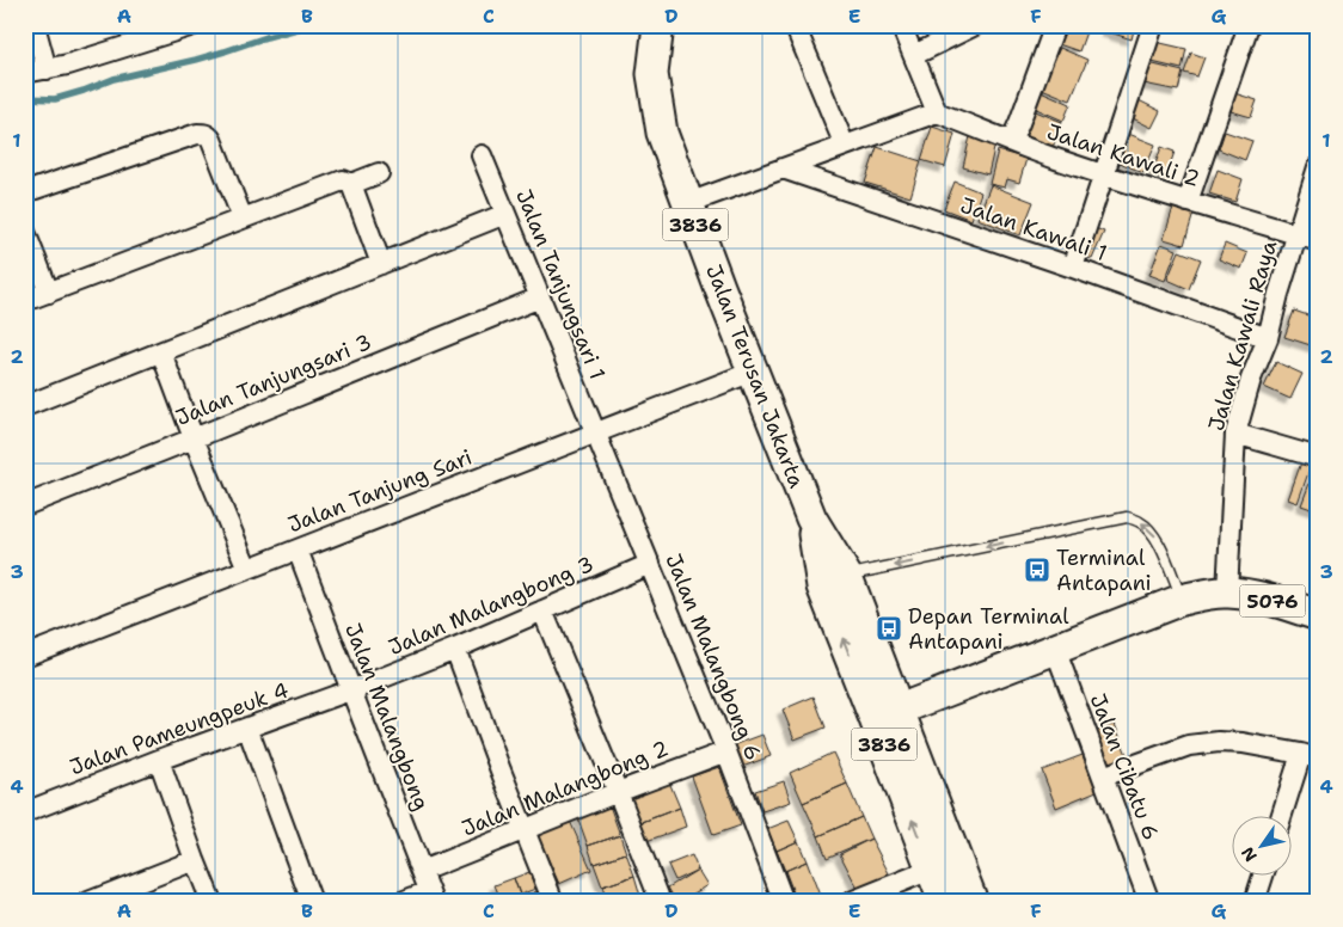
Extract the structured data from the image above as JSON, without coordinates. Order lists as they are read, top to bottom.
{
  "streets": {
    "main road": ["3836", "Jalan Terusan Jakarta", "5076"],
    "street": [
      "Jalan Kawali 2",
      "Jalan Kawali 1",
      "Jalan Tanjungsari 1",
      "Jalan Kawali Raya",
      "Jalan Tanjungsari 3",
      "Jalan Tanjung Sari",
      "Jalan Malangbong 3",
      "Jalan Malangbong 6",
      "Jalan Malangbong",
      "Jalan Pameungpeuk 4",
      "Jalan Cibatu 6",
      "Jalan Malangbong 2"
    ]
  },
  "crossings": [
    ["Jalan Kawali 2", "Jalan Kawali Raya"],
    ["Jalan Kawali 1", "Jalan Kawali Raya"],
    ["Jalan Tanjungsari 1", "Jalan Tanjungsari 3"],
    ["Jalan Tanjungsari 1", "Jalan Tanjung Sari"],
    ["Jalan Tanjungsari 1", "Jalan Malangbong 6"],
    ["Jalan Kawali Raya", "5076"],
    ["Jalan Terusan Jakarta", "Jalan Tanjung Sari"],
    ["Jalan Terusan Jakarta", "5076"],
    ["Jalan Tanjung Sari", "Jalan Malangbong 6"],
    ["Jalan Tanjung Sari", "Jalan Malangbong"],
    ["5076", "Jalan Cibatu 6"],
    ["Jalan Malangbong 3", "Jalan Malangbong 6"],
    ["Jalan Malangbong 3", "Jalan Malangbong"],
    ["Jalan Malangbong 3", "Jalan Pameungpeuk 4"],
    ["Jalan Malangbong 6", "Jalan Malangbong 2"],
    ["Jalan Malangbong", "Jalan Pameungpeuk 4"],
    ["Jalan Malangbong", "Jalan Malangbong 2"]
  ],
  "places": {
    "bus stop": ["Terminal Antapani", "Depan Terminal Antapani"]
  },
  "north": "bottom left",
  "grid": {
    "columns": [
      "A",
      "B",
      "C",
      "D",
      "E",
      "F",
      "G"
    ],
    "rows": [
      "1",
      "2",
      "3",
      "4"
    ]
  }
}
